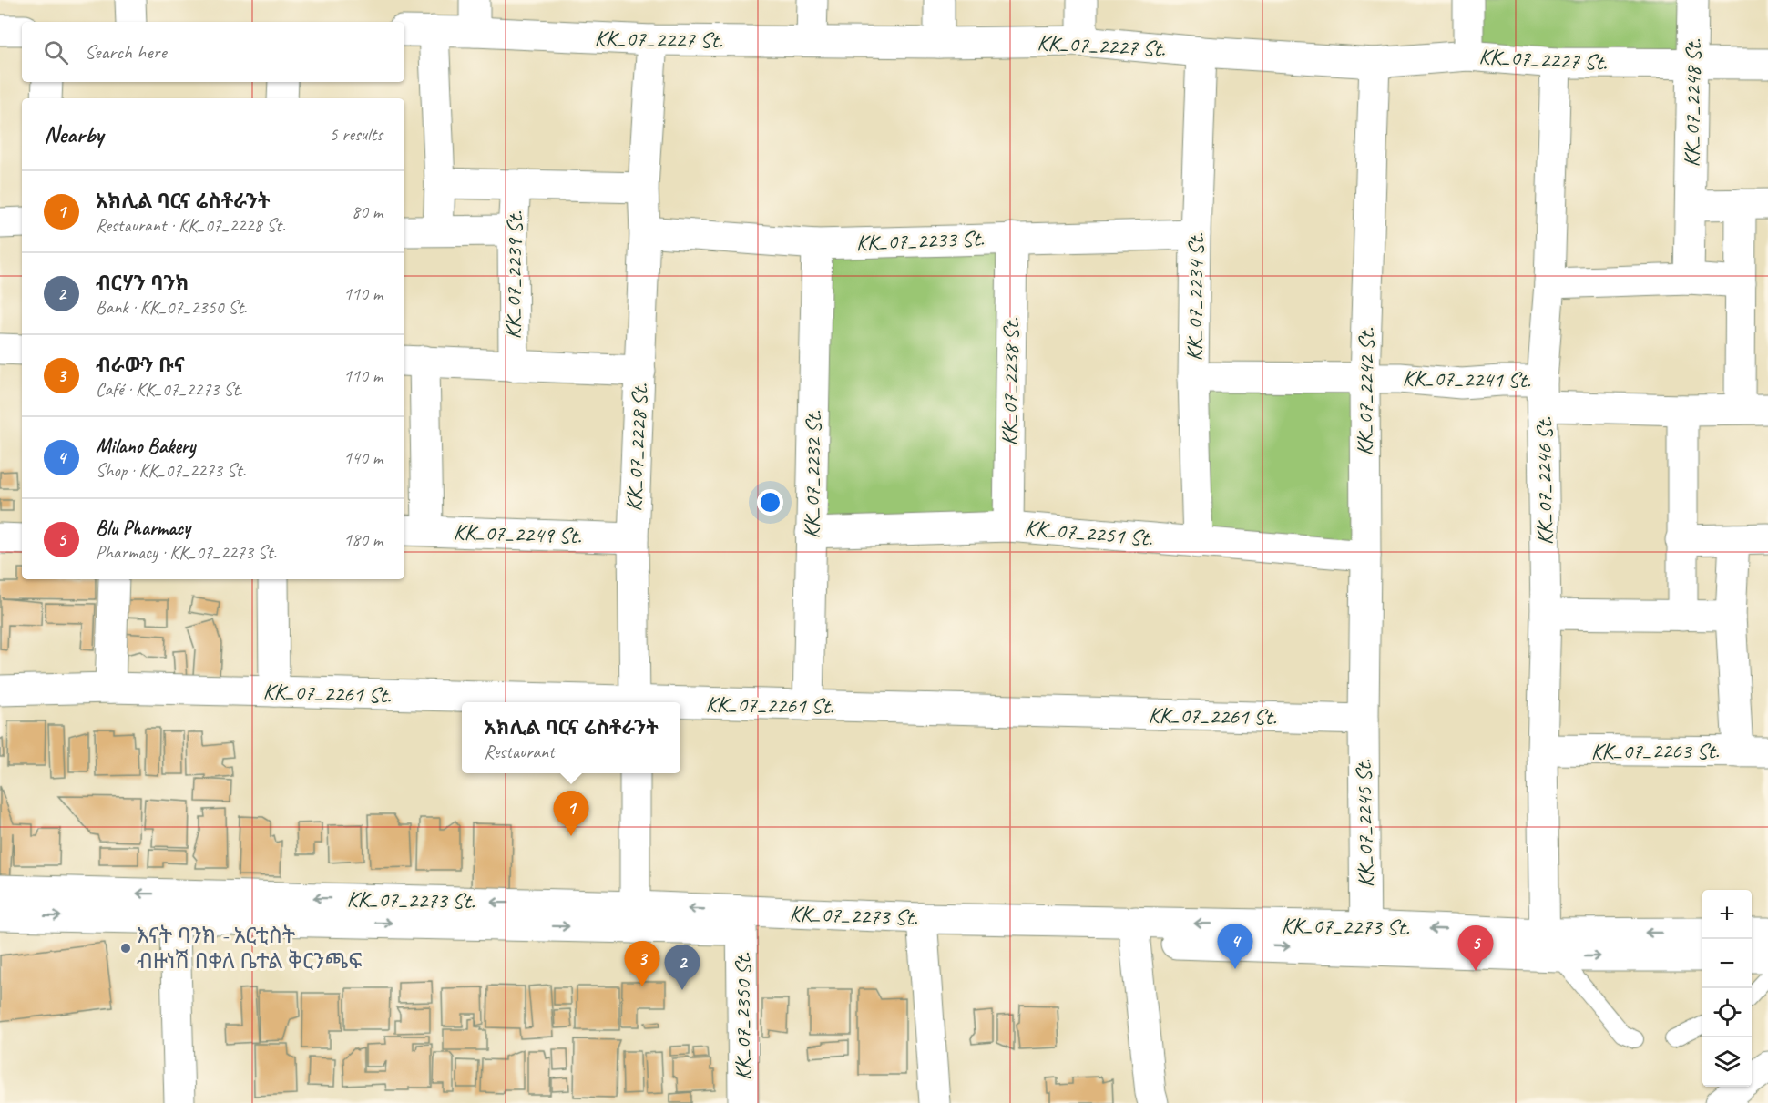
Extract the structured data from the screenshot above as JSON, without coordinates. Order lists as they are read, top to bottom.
{
  "streets": {
    "street": [
      "KK_07_2227 St.",
      "KK_07_2248 St.",
      "KK_07_2233 St.",
      "KK_07_2239 St.",
      "KK_07_2234 St.",
      "KK_07_2241 St.",
      "KK_07_2238 St.",
      "KK_07_2242 St.",
      "KK_07_2228 St.",
      "KK_07_2232 St.",
      "KK_07_2246 St.",
      "KK_07_2251 St.",
      "KK_07_2249 St.",
      "KK_07_2261 St.",
      "KK_07_2263 St.",
      "KK_07_2245 St.",
      "KK_07_2273 St.",
      "KK_07_2350 St."
    ]
  },
  "crossings": [
    ["KK_07_2227 St.", "KK_07_2248 St."],
    ["KK_07_2227 St.", "KK_07_2234 St."],
    ["KK_07_2227 St.", "KK_07_2242 St."],
    ["KK_07_2227 St.", "KK_07_2228 St."],
    ["KK_07_2227 St.", "KK_07_2246 St."],
    ["KK_07_2233 St.", "KK_07_2234 St."],
    ["KK_07_2233 St.", "KK_07_2238 St."],
    ["KK_07_2233 St.", "KK_07_2228 St."],
    ["KK_07_2233 St.", "KK_07_2232 St."],
    ["KK_07_2239 St.", "KK_07_2228 St."],
    ["KK_07_2239 St.", "KK_07_2249 St."],
    ["KK_07_2234 St.", "KK_07_2241 St."],
    ["KK_07_2234 St.", "KK_07_2251 St."],
    ["KK_07_2241 St.", "KK_07_2242 St."],
    ["KK_07_2241 St.", "KK_07_2246 St."],
    ["KK_07_2238 St.", "KK_07_2251 St."],
    ["KK_07_2242 St.", "KK_07_2251 St."],
    ["KK_07_2242 St.", "KK_07_2261 St."],
    ["KK_07_2242 St.", "KK_07_2245 St."],
    ["KK_07_2228 St.", "KK_07_2249 St."],
    ["KK_07_2232 St.", "KK_07_2251 St."],
    ["KK_07_2232 St.", "KK_07_2261 St."],
    ["KK_07_2246 St.", "KK_07_2263 St."],
    ["KK_07_2246 St.", "KK_07_2273 St."],
    ["KK_07_2261 St.", "KK_07_2245 St."],
    ["KK_07_2245 St.", "KK_07_2273 St."],
    ["KK_07_2273 St.", "KK_07_2350 St."]
  ],
  "places": ["እናት ባንክ - አርቲስት ብዙነሽ በቀለ ቤተል ቅርንጫፍ"],
  "page": {
    "search": "Search here",
    "heading": ["Nearby", "5 results"],
    "list": [
      {
        "mark": "1",
        "name": "አክሊል ባርና ሬስቶራንት",
        "note": "Restaurant · KK_07_2228 St.",
        "value": "80 m"
      },
      {
        "mark": "2",
        "name": "ብርሃን ባንክ",
        "note": "Bank · KK_07_2350 St.",
        "value": "110 m"
      },
      {
        "mark": "3",
        "name": "ብራውን ቡና",
        "note": "Café · KK_07_2273 St.",
        "value": "110 m"
      },
      {
        "mark": "4",
        "name": "Milano Bakery",
        "note": "Shop · KK_07_2273 St.",
        "value": "140 m"
      },
      {
        "mark": "5",
        "name": "Blu Pharmacy",
        "note": "Pharmacy · KK_07_2273 St.",
        "value": "180 m"
      }
    ],
    "popup": ["አክሊል ባርና ሬስቶራንት", "Restaurant"],
    "pins": [
      "1",
      "4",
      "5",
      "3",
      "2"
    ],
    "map_buttons": ["+", "−"]
  }
}
